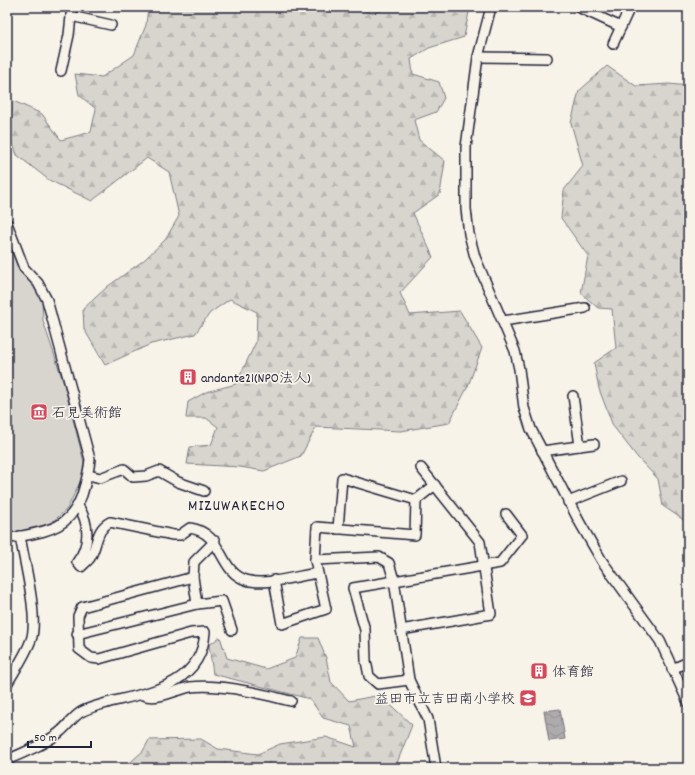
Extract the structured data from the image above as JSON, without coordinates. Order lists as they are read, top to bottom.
{
  "districts": ["MIZUWAKECHO"],
  "places": {
    "building": ["andante21(NPO法人)", "体育館"],
    "museum": ["石見美術館"],
    "school or university": ["益田市立吉田南小学校"]
  },
  "scale_bar": "50 m"
}
